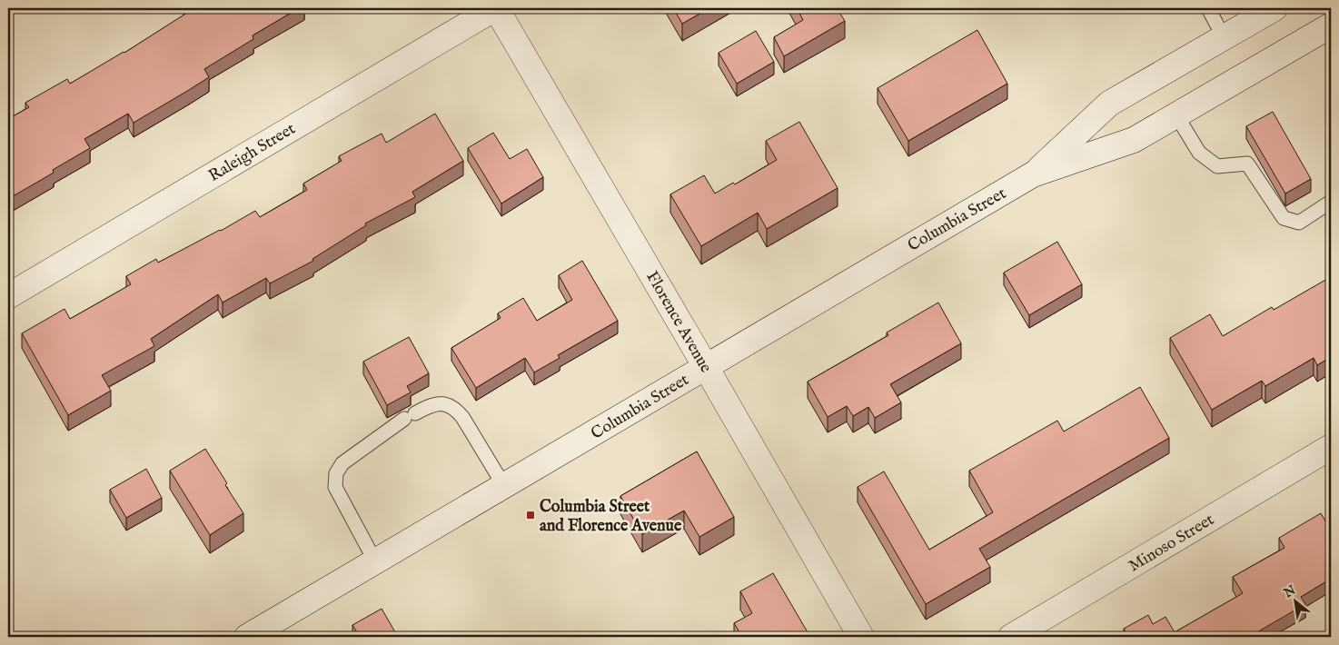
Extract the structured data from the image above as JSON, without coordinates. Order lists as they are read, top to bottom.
{
  "streets": {
    "street": [
      "Raleigh Street",
      "Columbia Street",
      "Florence Avenue",
      "Minoso Street"
    ]
  },
  "crossings": [
    ["Raleigh Street", "Florence Avenue"],
    ["Columbia Street", "Florence Avenue"]
  ],
  "places": {
    "transit": ["Columbia Street and Florence Avenue"]
  },
  "north": "top left"
}
